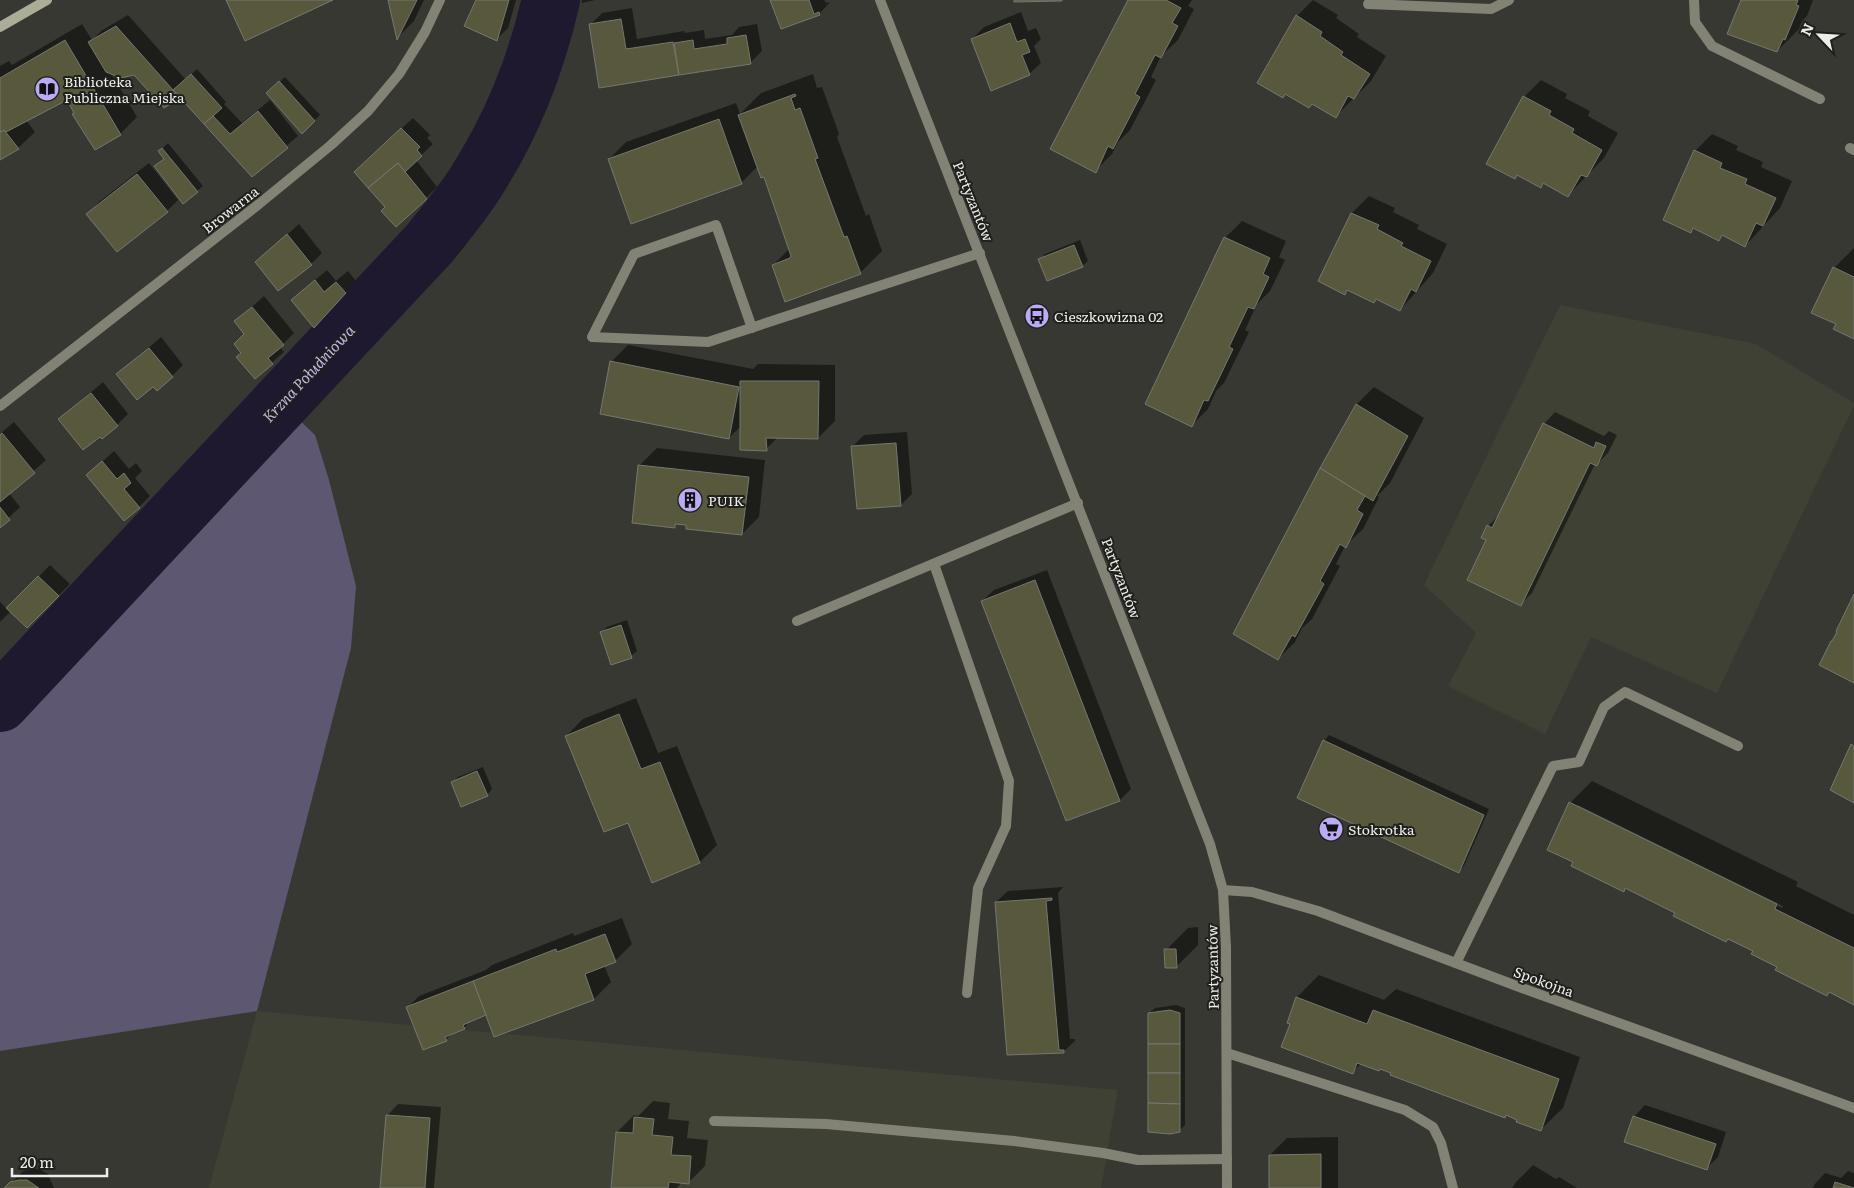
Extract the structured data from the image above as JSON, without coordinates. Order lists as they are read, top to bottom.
{
  "streets": {
    "street": ["Partyzantów", "Browarna", "Spokojna"]
  },
  "crossings": [
    ["Partyzantów", "Spokojna"]
  ],
  "water": ["Krzna Południowa"],
  "places": {
    "library": ["Biblioteka Publiczna Miejska"],
    "bus stop": ["Cieszkowizna 02"],
    "building": ["PUIK"],
    "supermarket": ["Stokrotka"]
  },
  "scale_bar": "20 m",
  "north": "top left"
}
